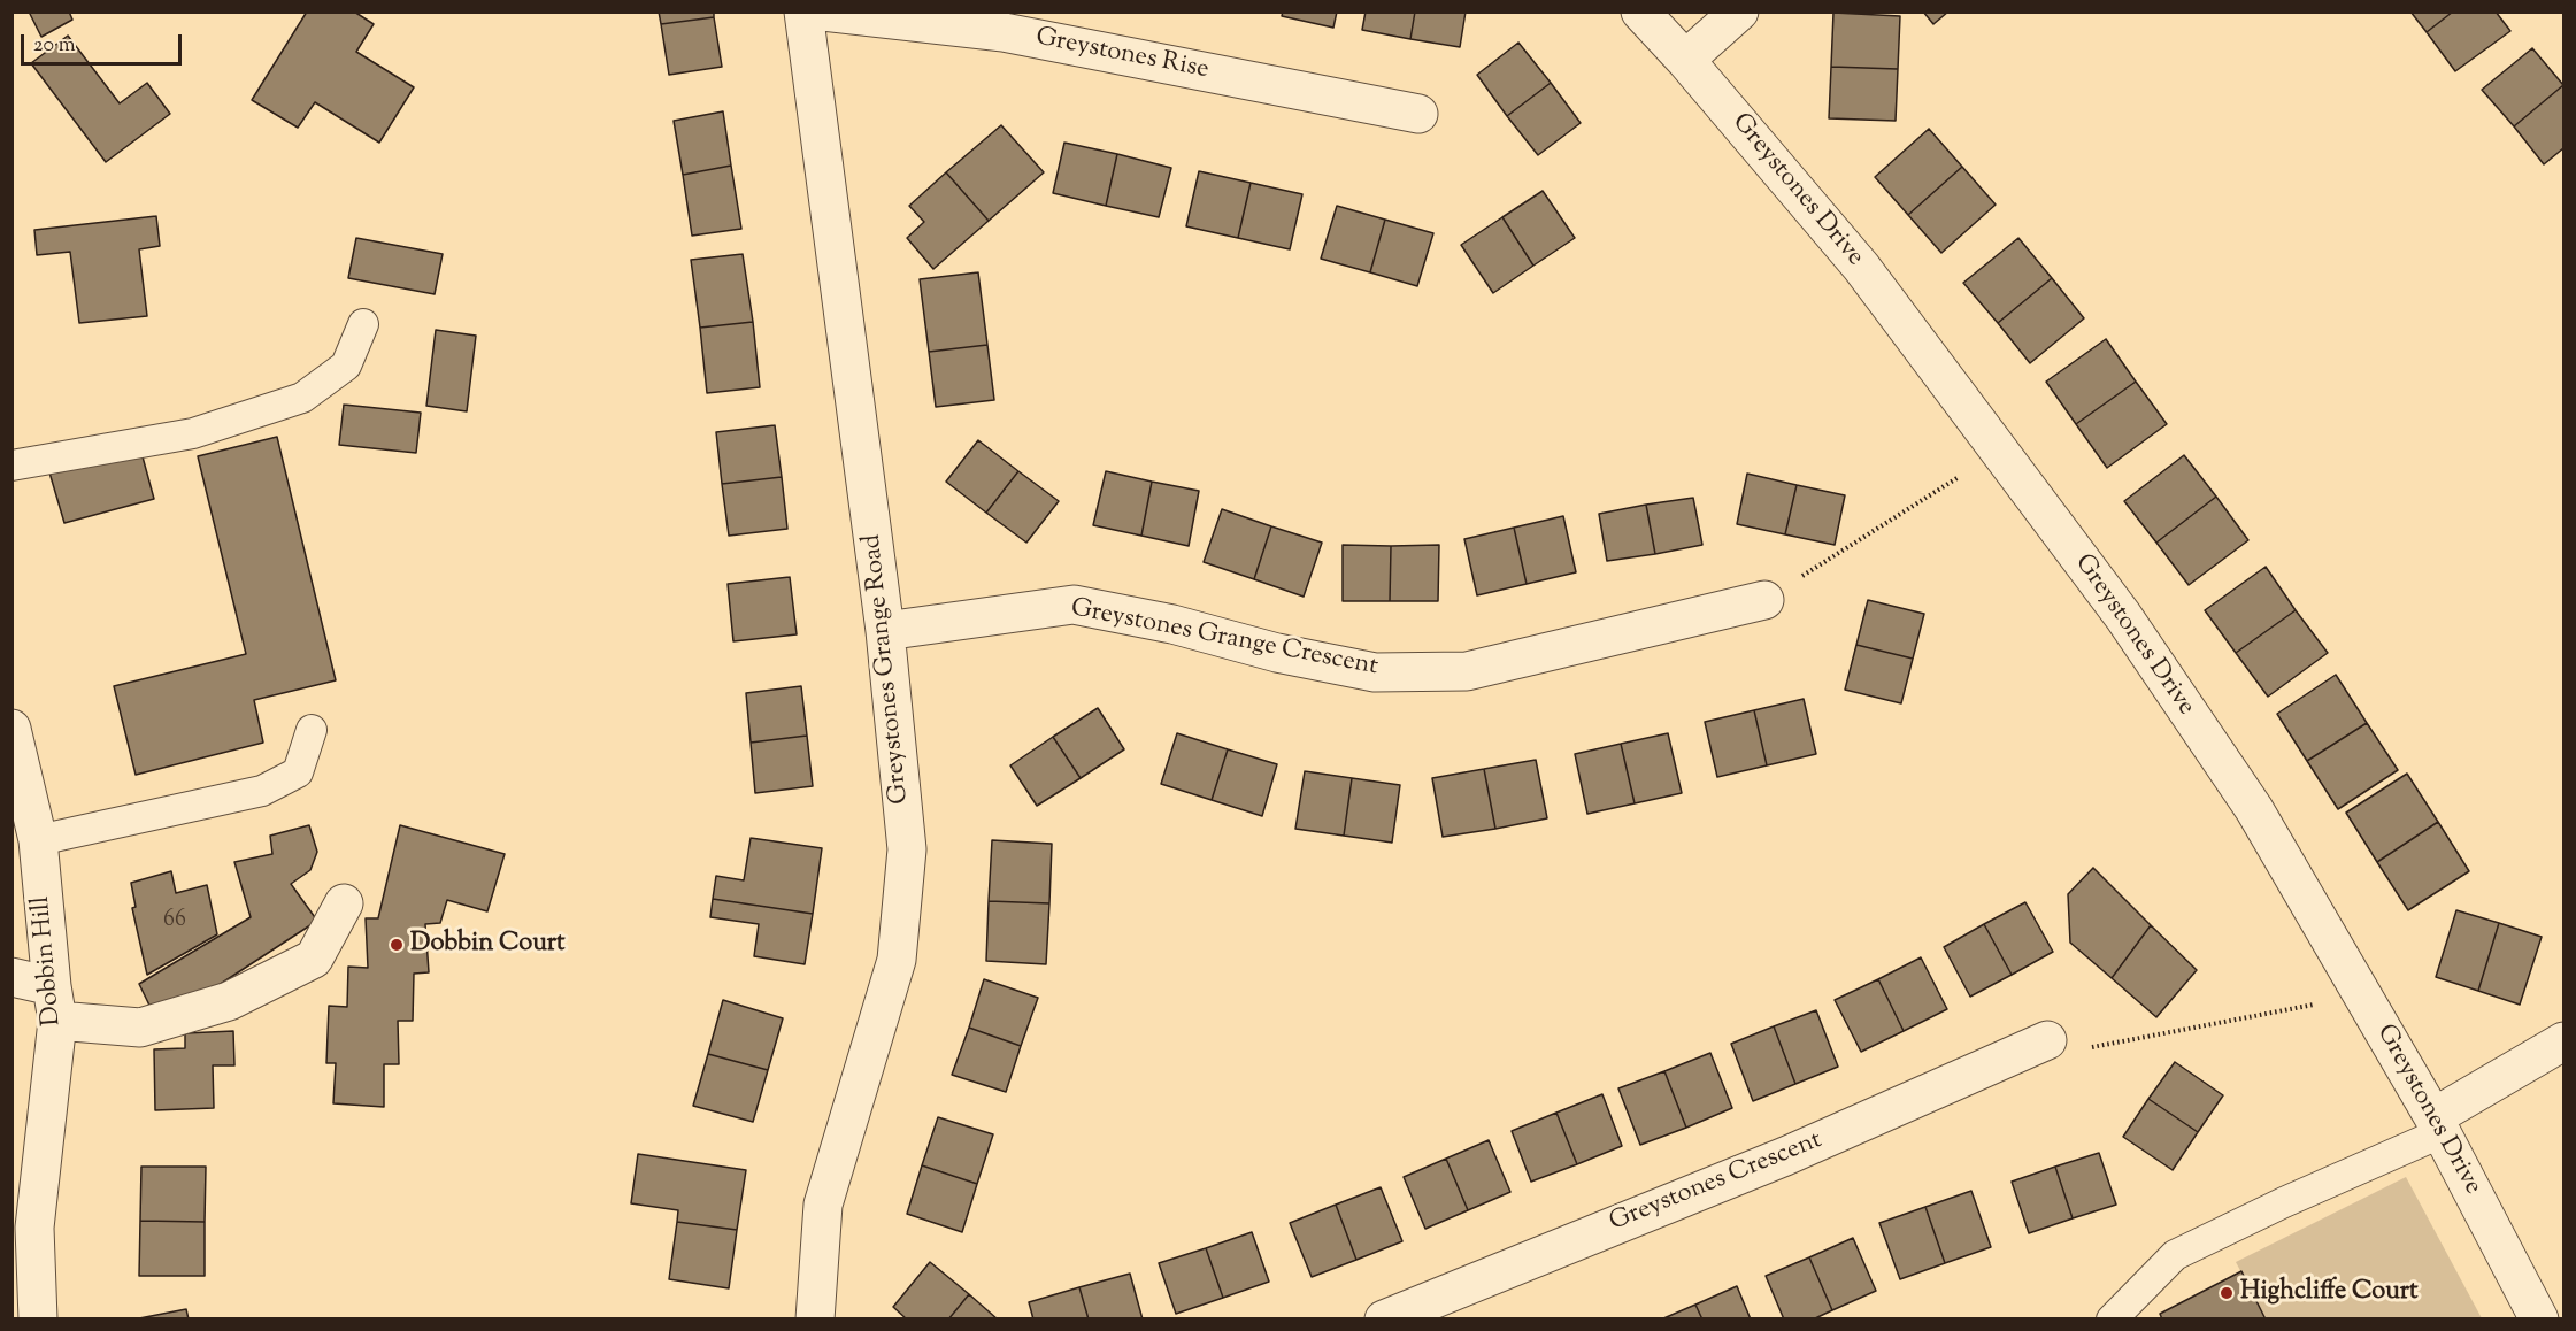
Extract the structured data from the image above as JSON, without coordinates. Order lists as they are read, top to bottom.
{
  "streets": {
    "street": [
      "Greystones Rise",
      "Greystones Drive",
      "Greystones Grange Crescent",
      "Greystones Grange Road",
      "Dobbin Hill",
      "Greystones Crescent"
    ]
  },
  "crossings": [
    ["Greystones Grange Crescent", "Greystones Grange Road"]
  ],
  "places": ["Dobbin Court", "Highcliffe Court"],
  "house_numbers": ["66"],
  "scale_bar": "20 m"
}
